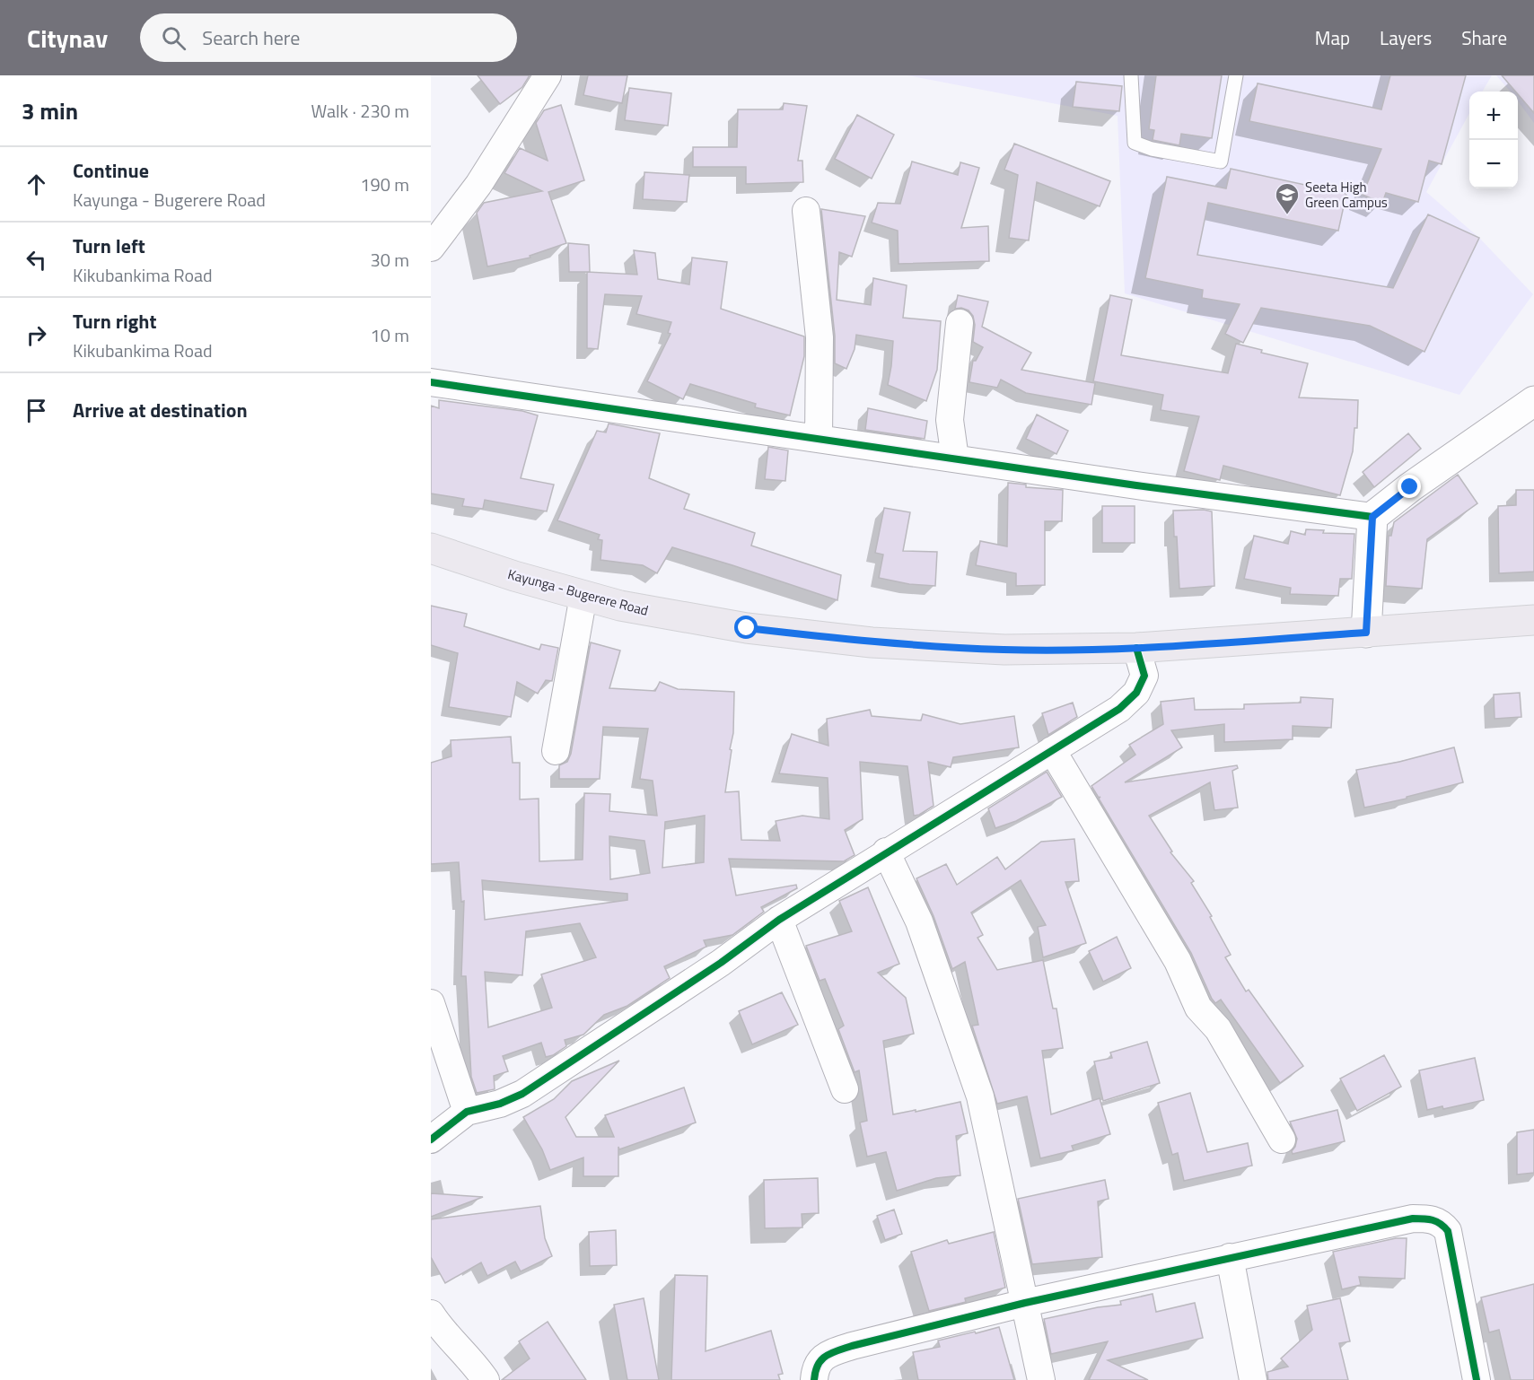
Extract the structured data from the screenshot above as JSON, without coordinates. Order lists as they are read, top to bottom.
{
  "streets": {
    "main road": ["Kayunga - Bugerere Road"]
  },
  "places": {
    "school or university": ["Seeta High Green Campus"]
  },
  "page": {
    "header": "Citynav",
    "search": "Search here",
    "nav": ["Map", "Layers", "Share"],
    "heading": ["3 min", "Walk · 230 m"],
    "map_buttons": ["+", "−"],
    "list": [
      ["Continue", "Kayunga - Bugerere Road", "190 m"],
      ["Turn left", "Kikubankima Road", "30 m"],
      ["Turn right", "Kikubankima Road", "10 m"],
      "Arrive at destination"
    ]
  }
}
